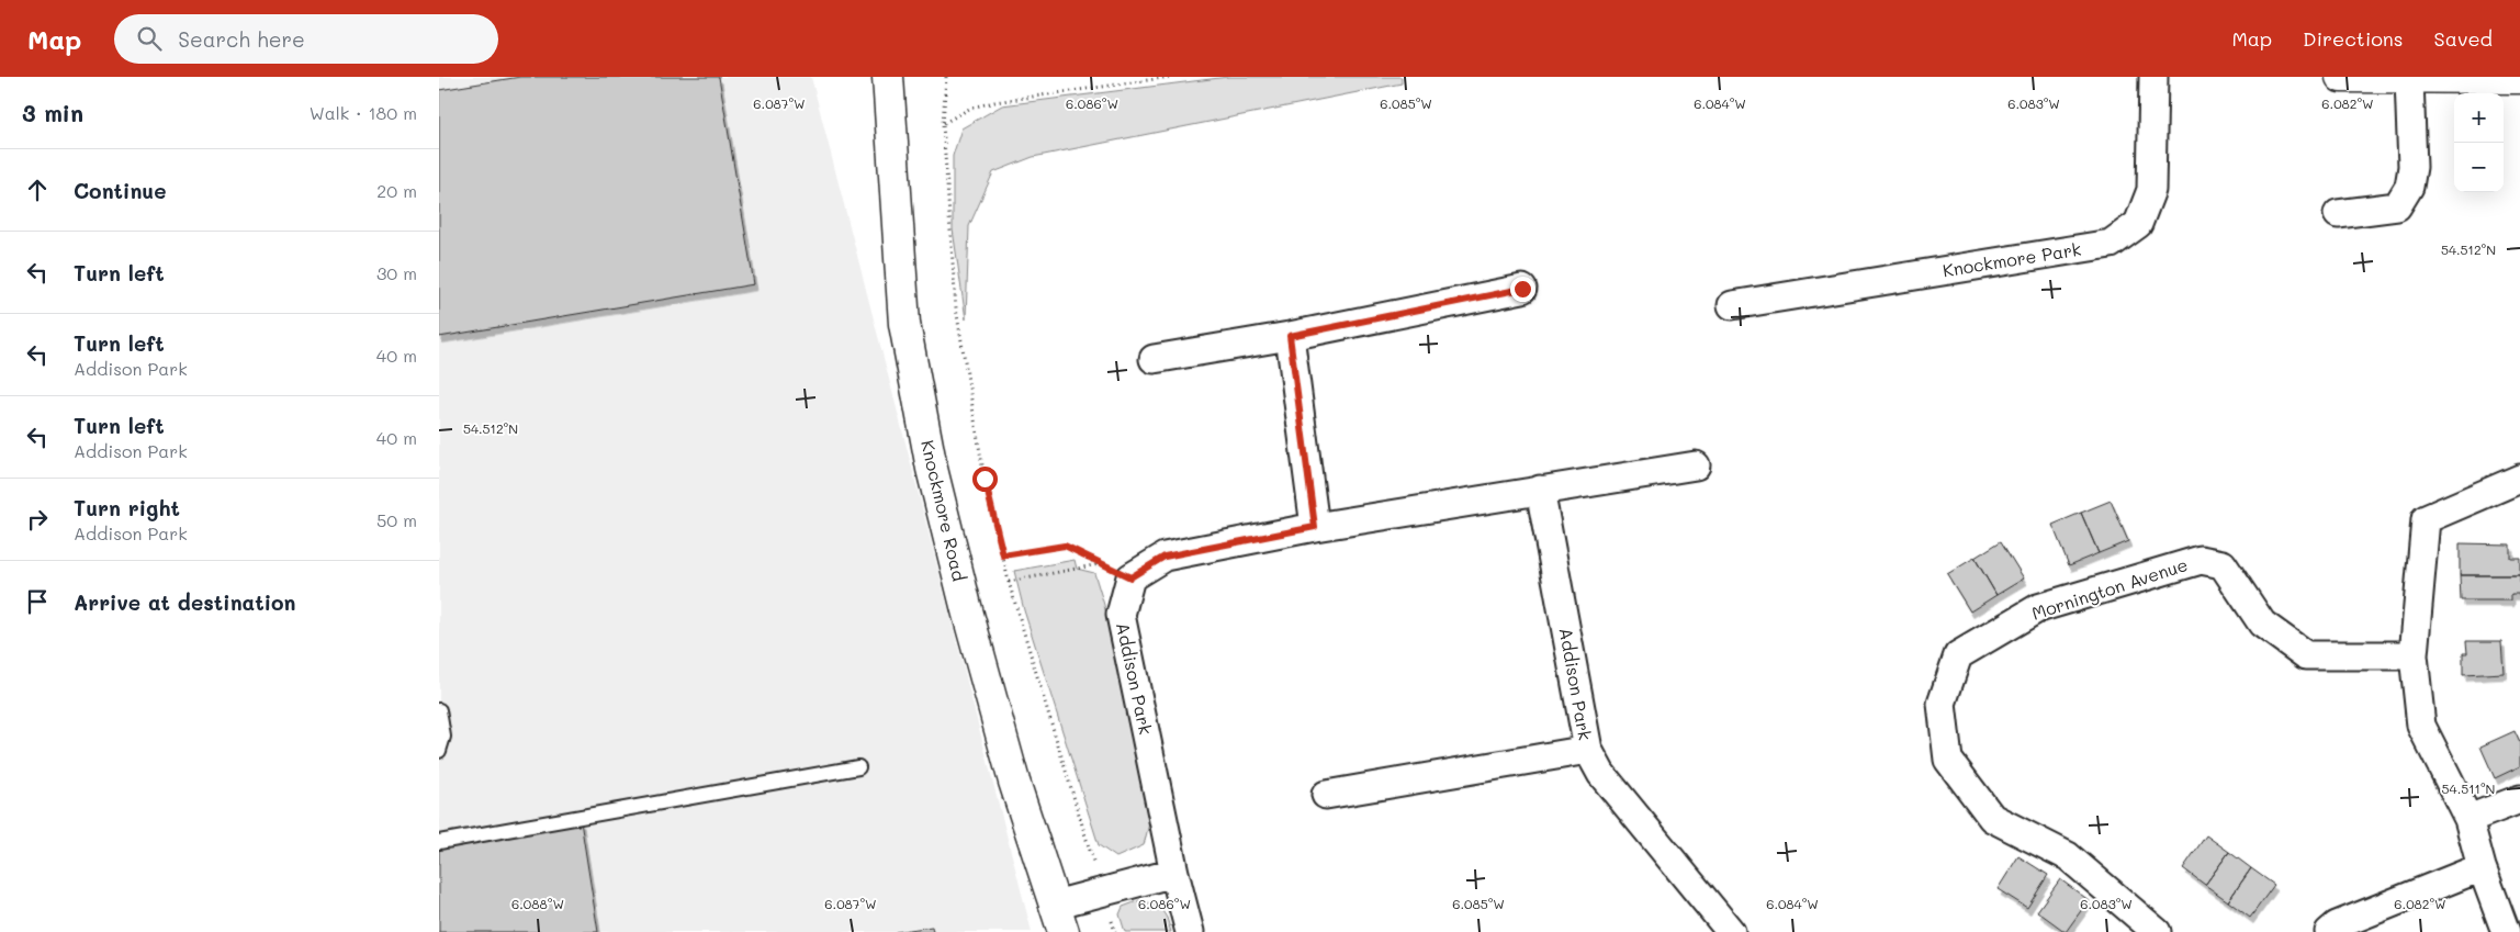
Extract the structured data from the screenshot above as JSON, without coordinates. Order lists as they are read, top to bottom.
{
  "streets": {
    "main road": ["Knockmore Road"],
    "street": ["Knockmore Park", "Mornington Avenue", "Addison Park"]
  },
  "page": {
    "header": "Map",
    "search": "Search here",
    "nav": ["Map", "Directions", "Saved"],
    "heading": ["3 min", "Walk · 180 m"],
    "map_buttons": ["+", "−"],
    "list": [
      ["Continue", "20 m"],
      ["Turn left", "30 m"],
      ["Turn left", "Addison Park", "40 m"],
      ["Turn left", "Addison Park", "40 m"],
      ["Turn right", "Addison Park", "50 m"],
      "Arrive at destination"
    ]
  },
  "coordinates": [
    "6.087°W",
    "6.086°W",
    "6.085°W",
    "6.084°W",
    "6.083°W",
    "6.082°W",
    "54.512°N",
    "54.511°N",
    "6.088°W"
  ]
}
